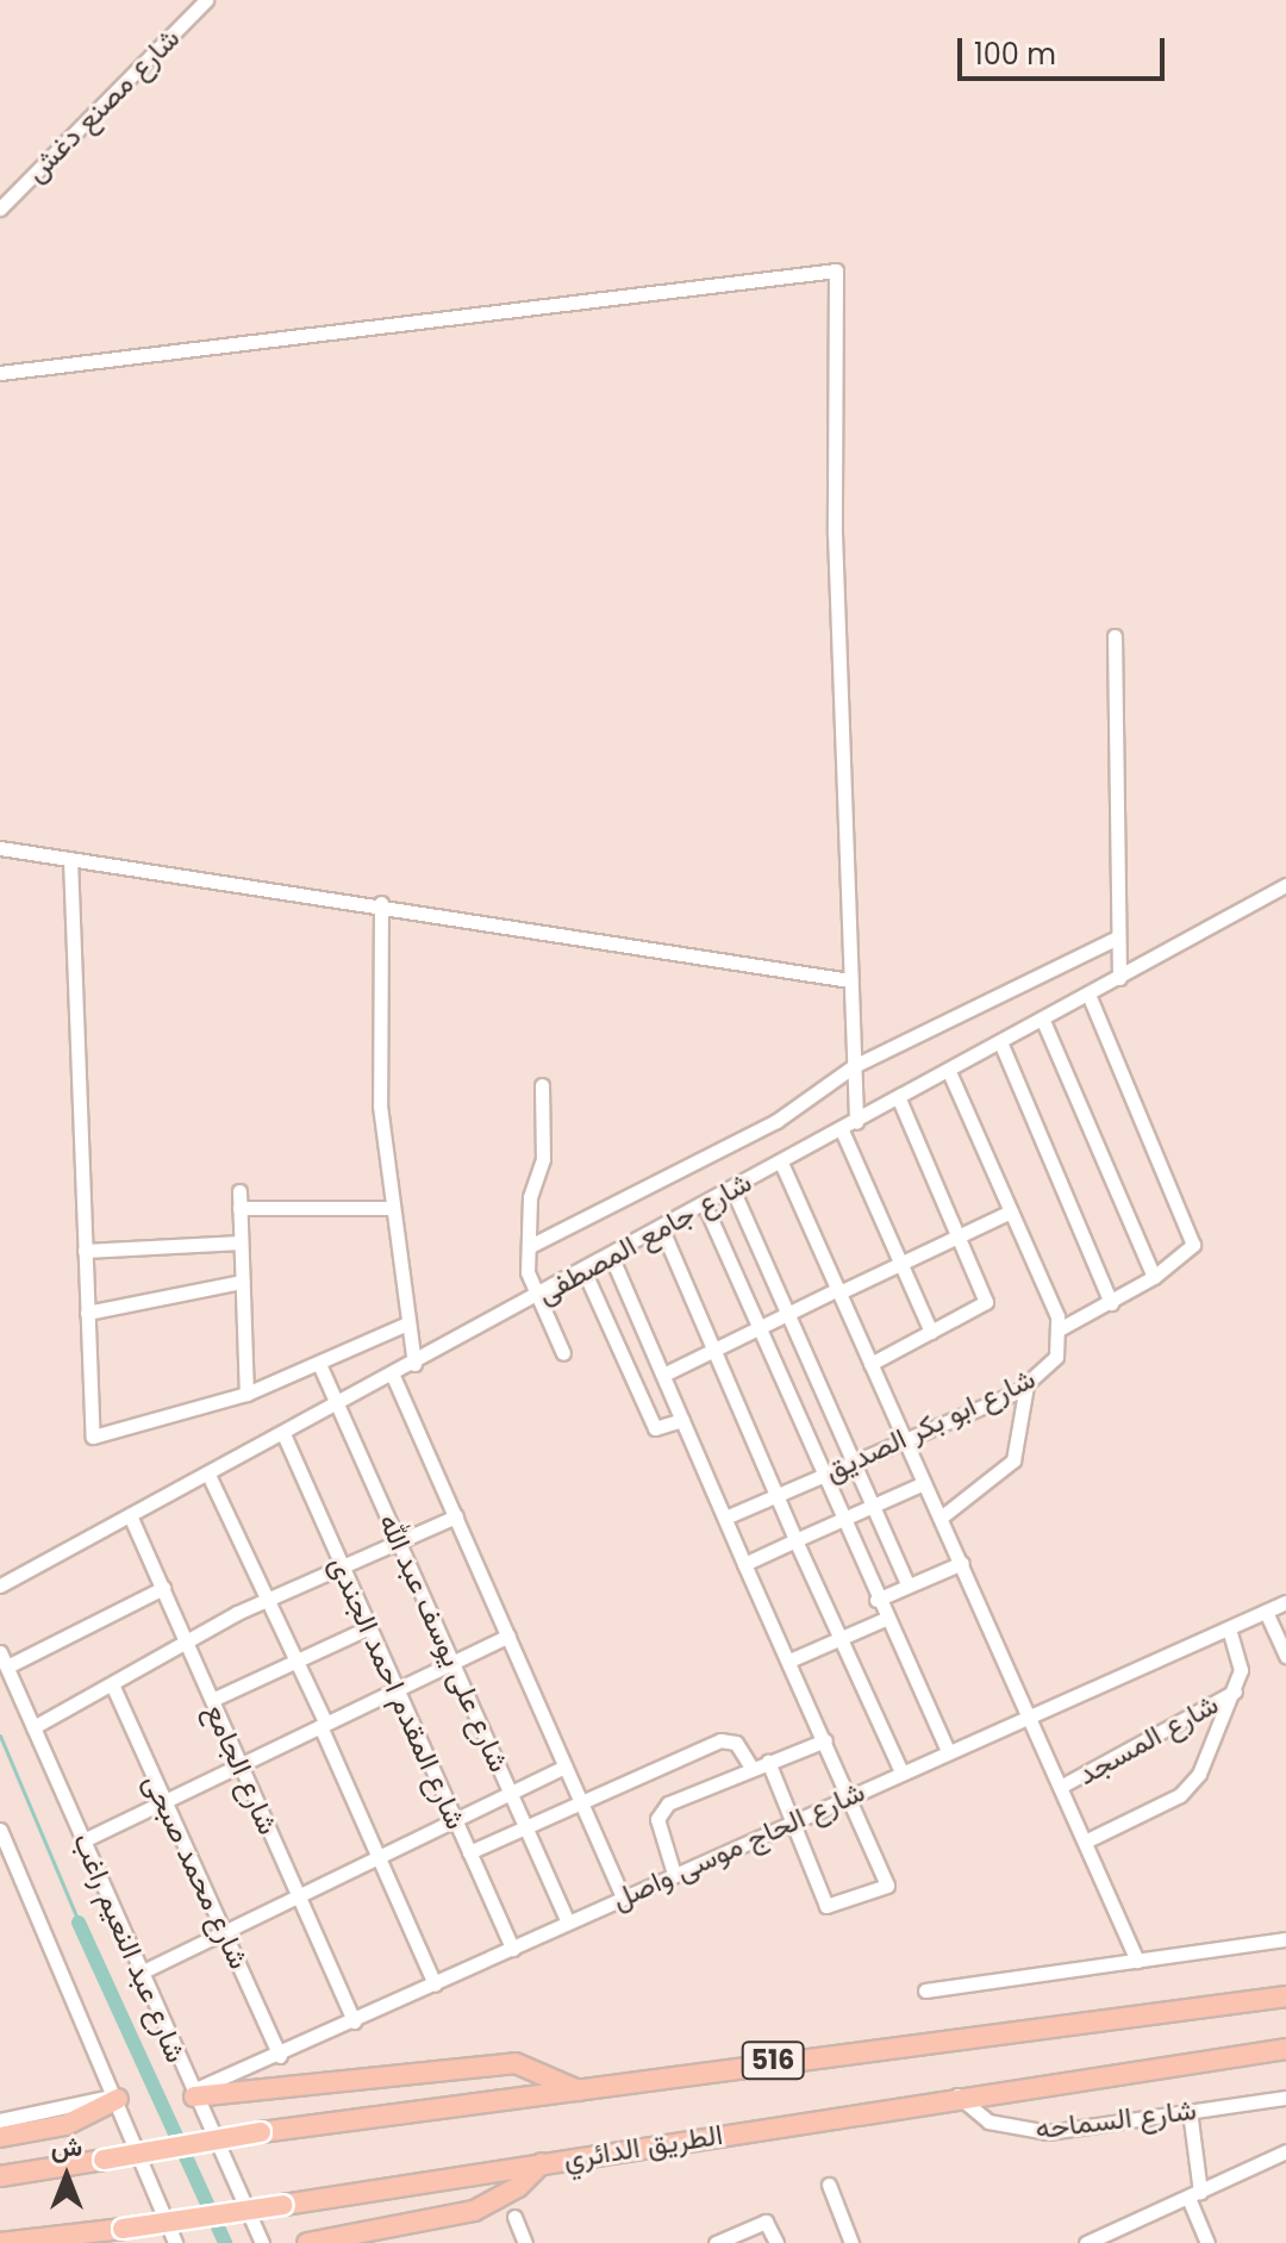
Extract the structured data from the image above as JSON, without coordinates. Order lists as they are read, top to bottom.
{
  "streets": {
    "highway": ["516", "الطريق الدائري"],
    "street": [
      "شارع مصنع دغش",
      "شارع جامع المصطفى",
      "شارع ابو بكر الصديق",
      "شارع على يوسف عبد الله",
      "شارع المقدم احمد الجندى",
      "شارع المسجد",
      "شارع الجامع",
      "شارع الحاج موسى واصل",
      "شارع محمد صبحى",
      "شارع عبد النعيم راغب",
      "شارع السماحه"
    ]
  },
  "crossings": [
    ["شارع جامع المصطفى", "شارع على يوسف عبد الله"],
    ["شارع جامع المصطفى", "شارع المقدم احمد الجندى"],
    ["شارع جامع المصطفى", "شارع الجامع"],
    ["شارع على يوسف عبد الله", "شارع الحاج موسى واصل"],
    ["شارع المقدم احمد الجندى", "شارع الحاج موسى واصل"],
    ["شارع الجامع", "شارع الحاج موسى واصل"],
    ["شارع الحاج موسى واصل", "شارع محمد صبحى"],
    ["شارع الحاج موسى واصل", "شارع عبد النعيم راغب"],
    ["شارع السماحه", "الطريق الدائري"]
  ],
  "scale_bar": "100 m",
  "north": "top"
}
